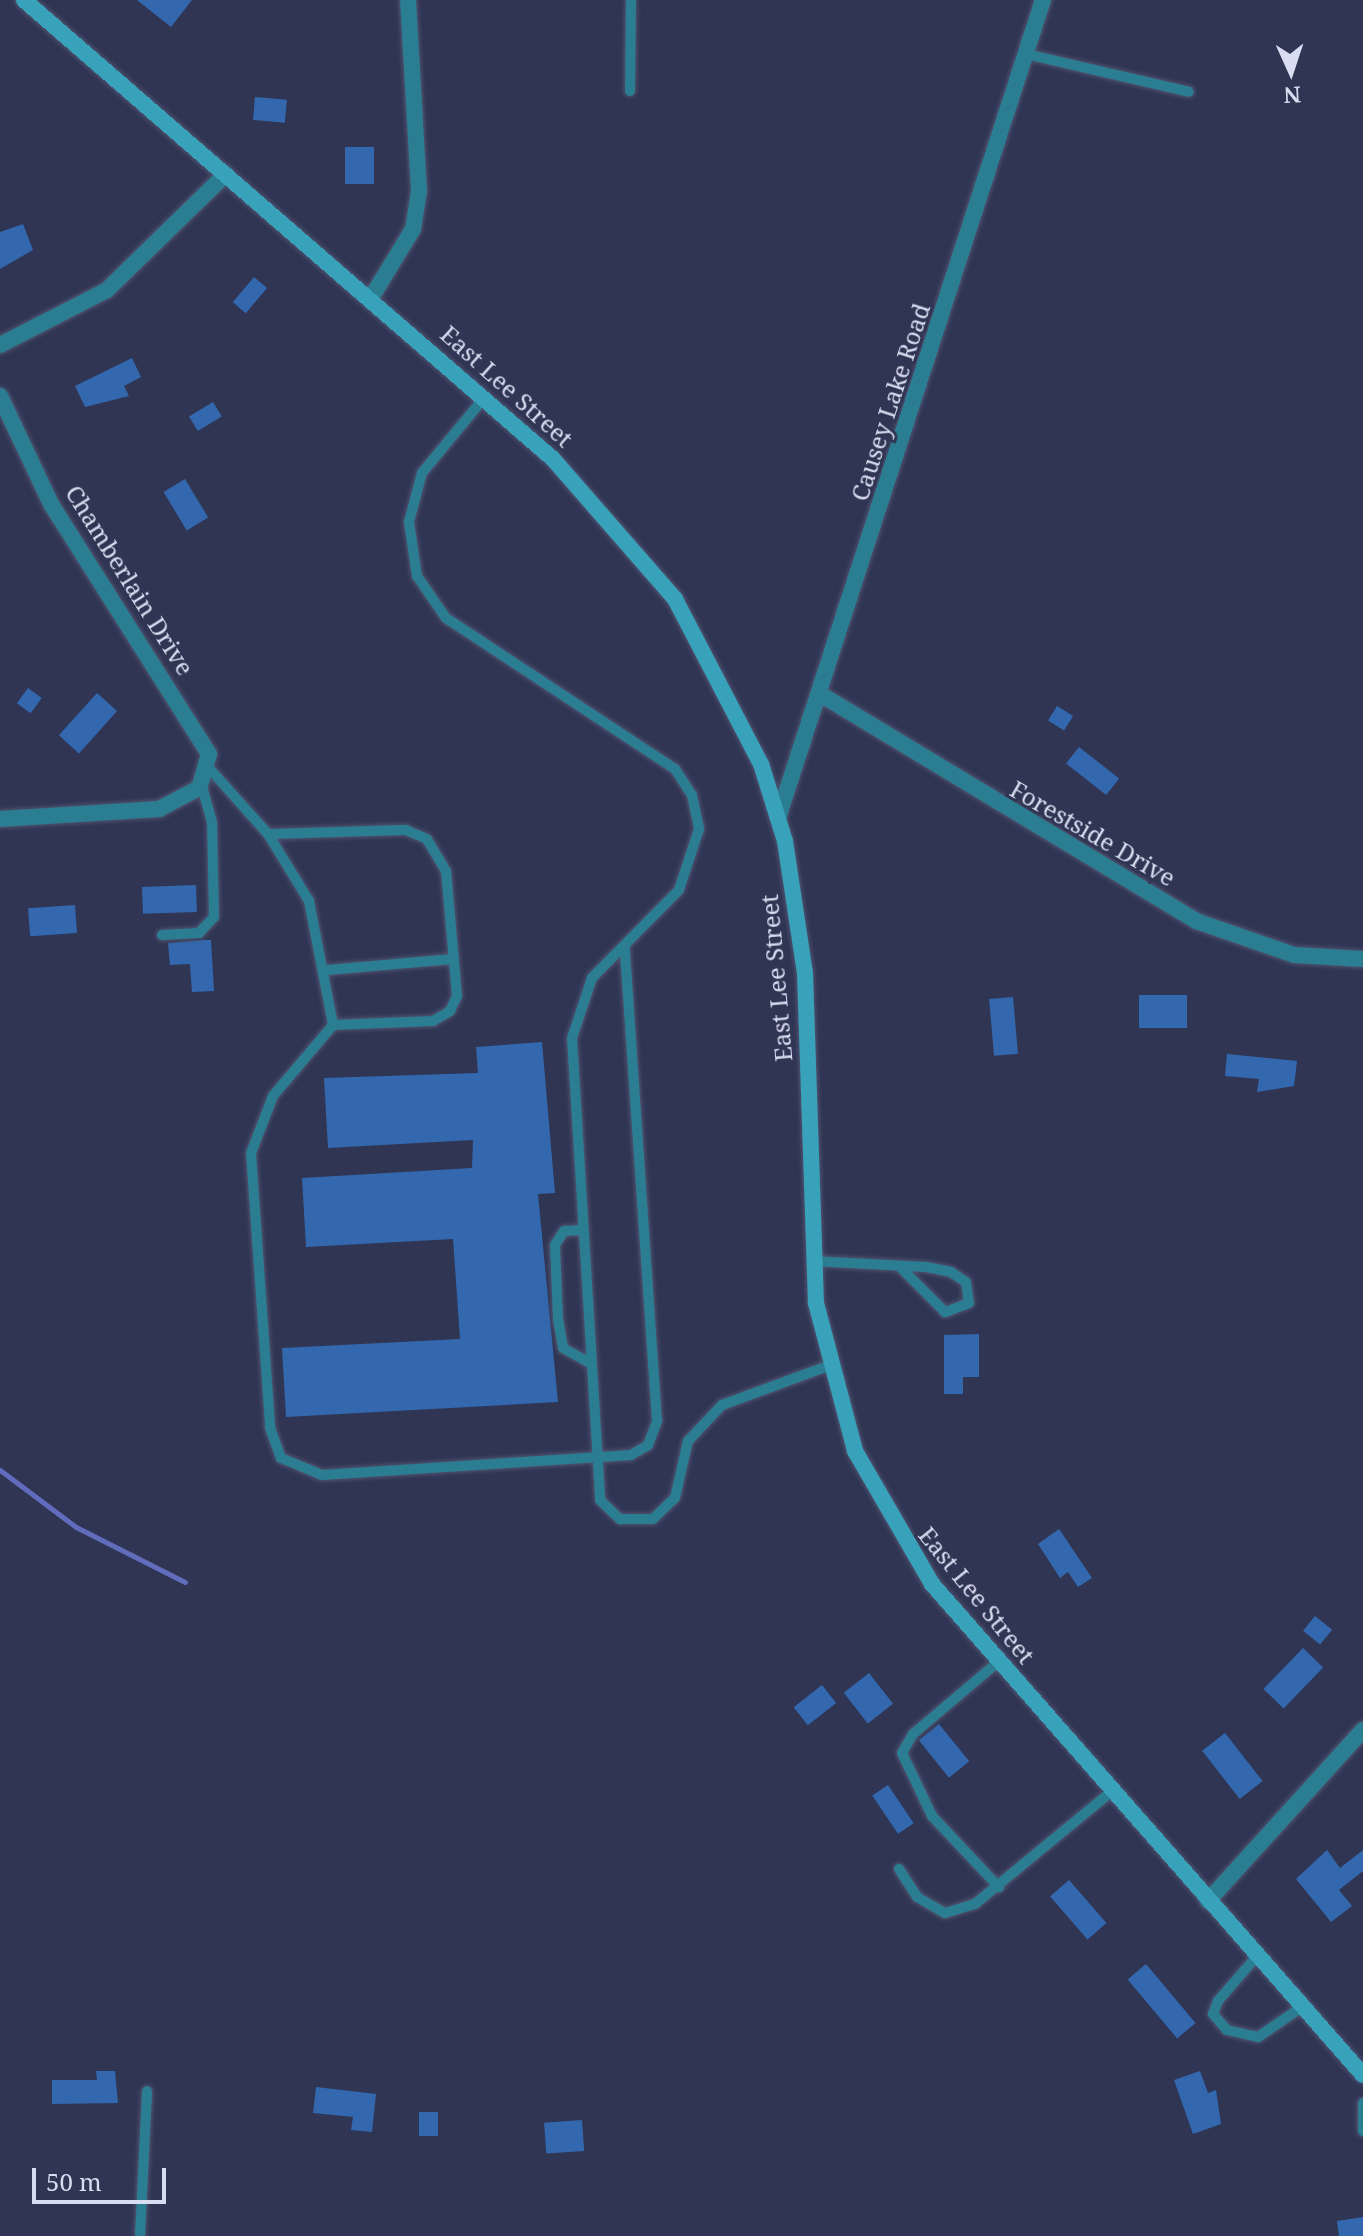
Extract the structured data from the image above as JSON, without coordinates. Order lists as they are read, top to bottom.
{
  "streets": {
    "street": [
      "East Lee Street",
      "Causey Lake Road",
      "Chamberlain Drive",
      "Forestside Drive"
    ]
  },
  "crossings": [
    ["East Lee Street", "Causey Lake Road"],
    ["Causey Lake Road", "Forestside Drive"]
  ],
  "scale_bar": "50 m",
  "north": "bottom"
}
